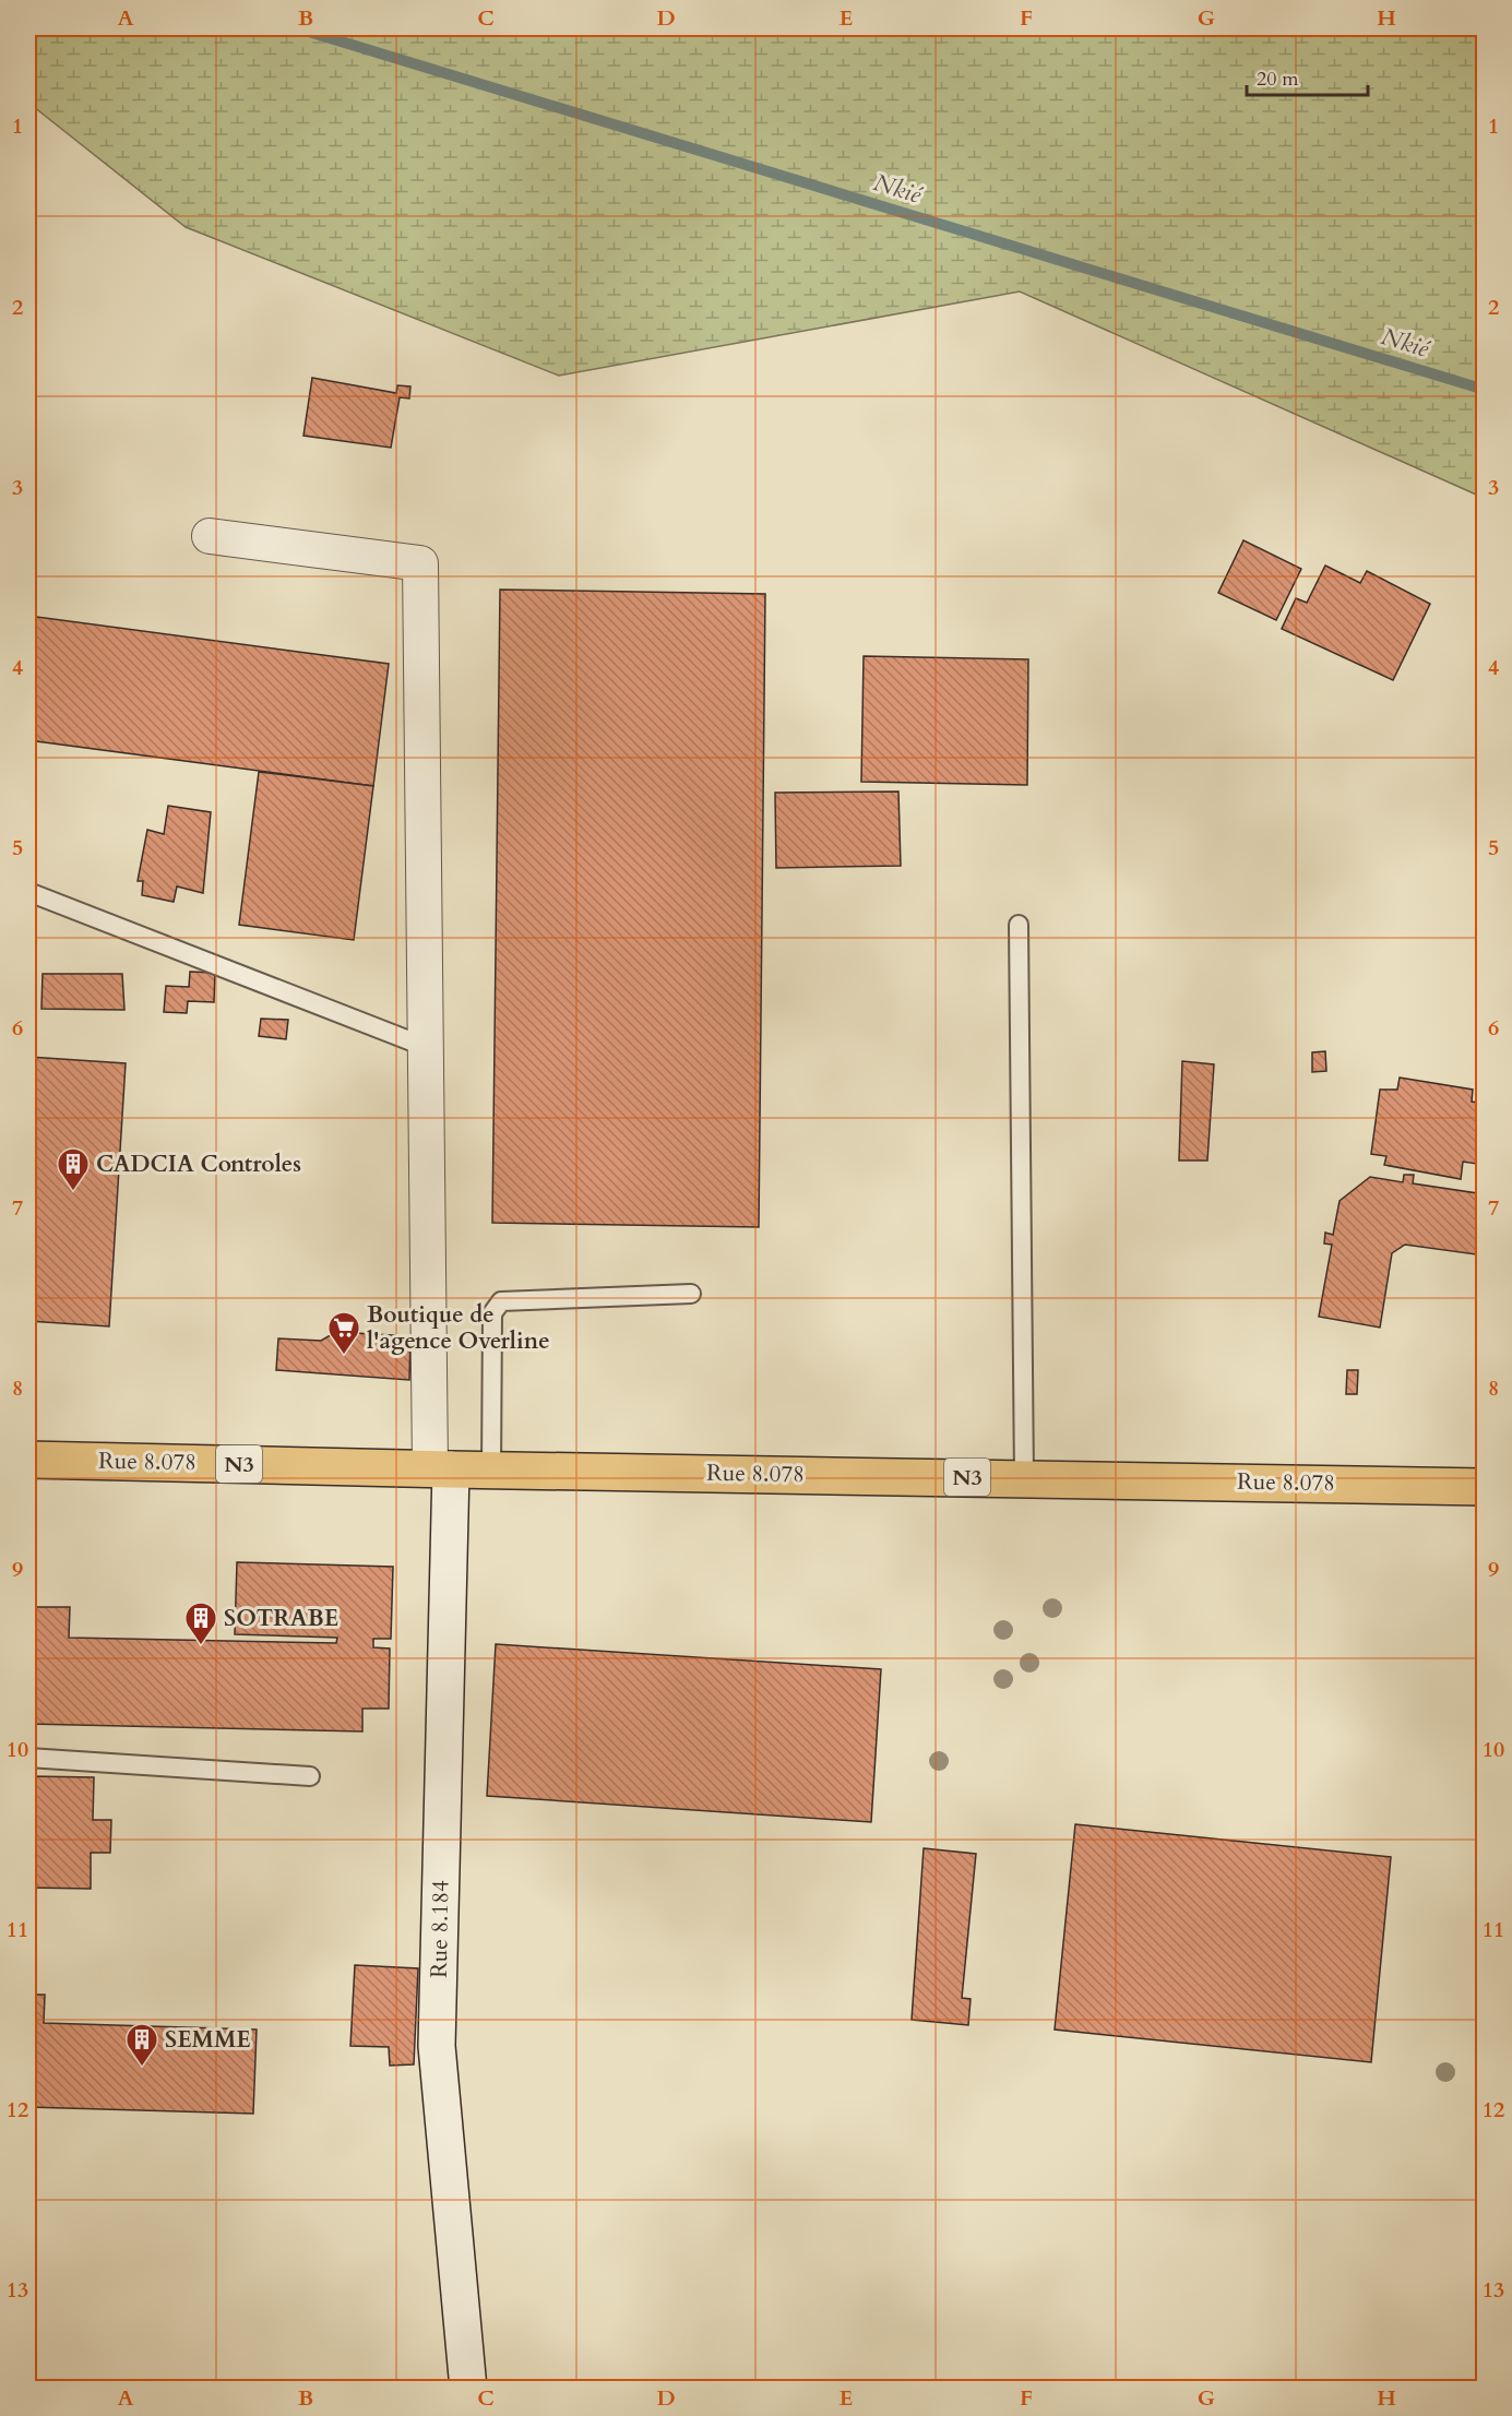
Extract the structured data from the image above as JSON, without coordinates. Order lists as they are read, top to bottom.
{
  "streets": {
    "highway": ["Rue 8.078", "N3"],
    "street": ["Rue 8.184"]
  },
  "crossings": [
    ["Rue 8.078", "Rue 8.184"]
  ],
  "water": ["Nkié"],
  "places": {
    "building": ["CADCIA Controles", "SOTRABE", "SEMME"],
    "supermarket": ["Boutique de l'agence Overline"]
  },
  "scale_bar": "20 m",
  "grid": {
    "columns": [
      "A",
      "B",
      "C",
      "D",
      "E",
      "F",
      "G",
      "H"
    ],
    "rows": [
      "1",
      "2",
      "3",
      "4",
      "5",
      "6",
      "7",
      "8",
      "9",
      "10",
      "11",
      "12",
      "13"
    ]
  }
}
